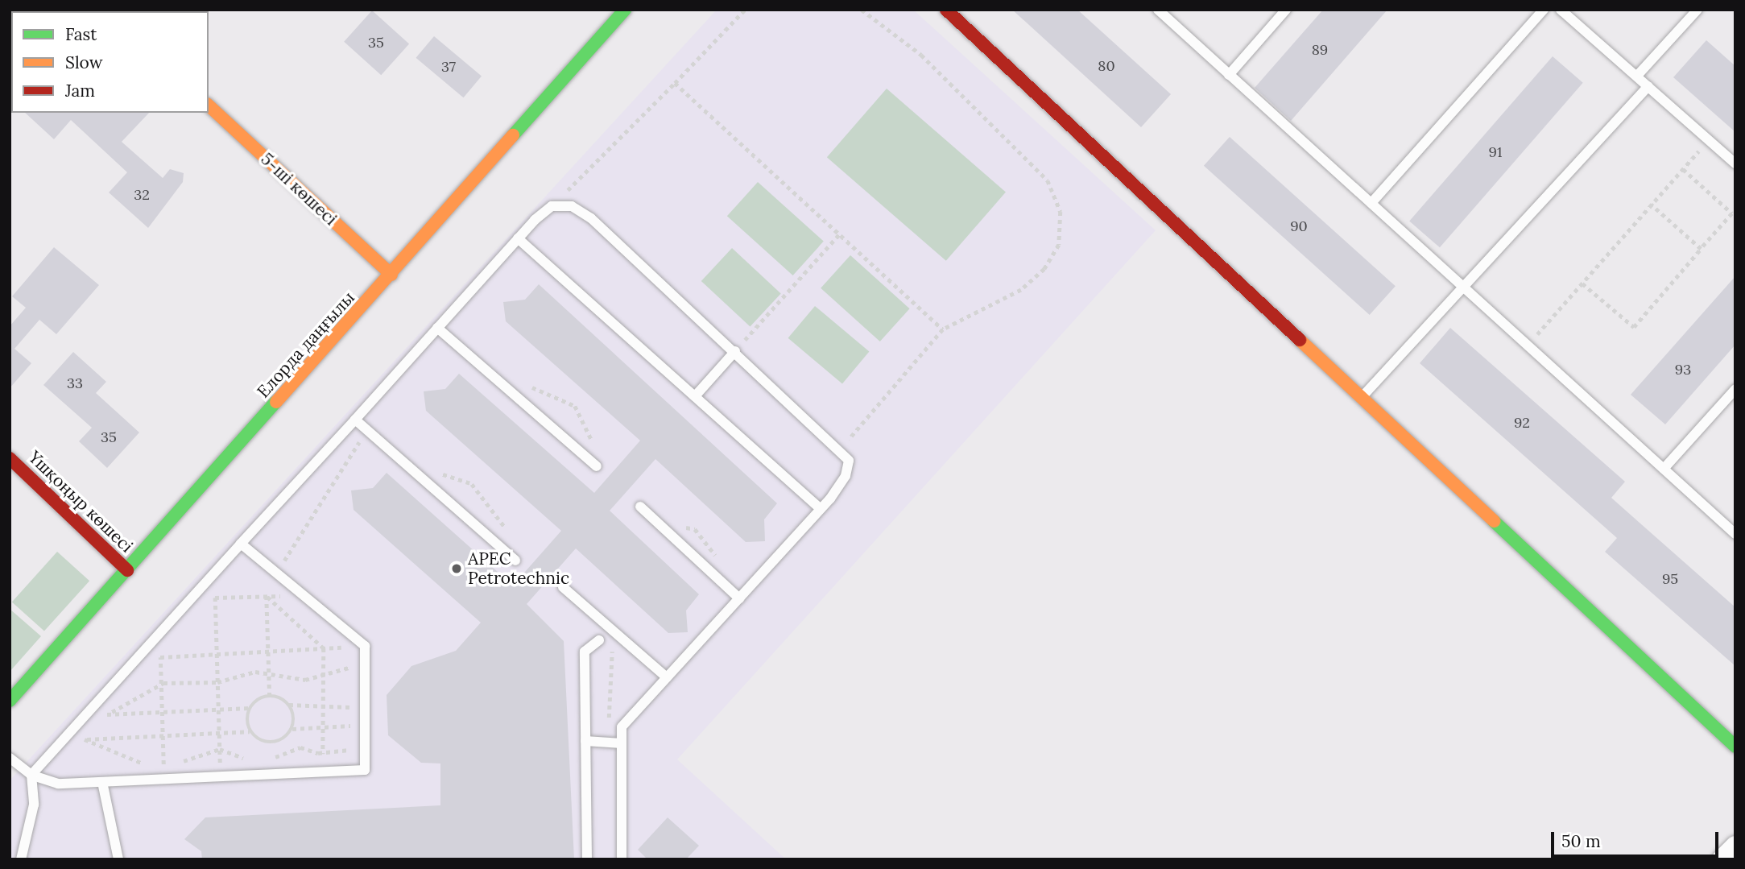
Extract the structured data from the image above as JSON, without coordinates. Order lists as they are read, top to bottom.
{
  "streets": {
    "street": ["5-ші көшесі", "Елорда даңғылы", "Үшқоңыр көшесі"]
  },
  "crossings": [
    ["5-ші көшесі", "Елорда даңғылы"],
    ["Елорда даңғылы", "Үшқоңыр көшесі"]
  ],
  "places": ["APEC Petrotechnic"],
  "house_numbers": [
    "35",
    "89",
    "80",
    "37",
    "91",
    "32",
    "90",
    "93",
    "33",
    "92",
    "35",
    "95"
  ],
  "legend": ["Fast", "Slow", "Jam"],
  "scale_bar": "50 m"
}
